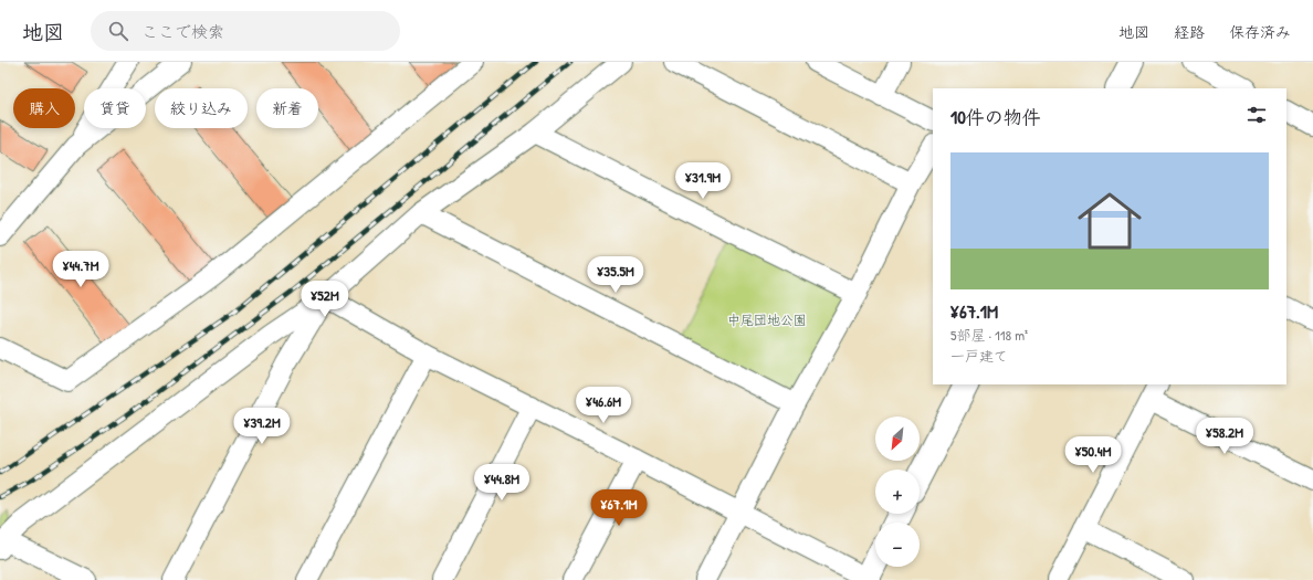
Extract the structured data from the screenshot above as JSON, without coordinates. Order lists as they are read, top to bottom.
{
  "parks": ["中尾団地公園"],
  "north": "bottom left",
  "page": {
    "header": "地図",
    "search": "ここで検索",
    "nav": ["地図", "経路", "保存済み"],
    "chip": [
      "購入",
      "賃貸",
      "絞り込み",
      "新着"
    ],
    "heading": "10件の物件",
    "list": [
      {
        "name": "¥67.1M",
        "note": "5部屋 · 118 m² · 一戸建て"
      }
    ],
    "price": [
      "¥31.9M",
      "¥44.7M",
      "¥35.5M",
      "¥52M",
      "¥46.6M",
      "¥39.2M",
      "¥58.2M",
      "¥50.4M",
      "¥44.8M",
      "¥67.1M"
    ],
    "map_buttons": ["+", "−"]
  }
}
